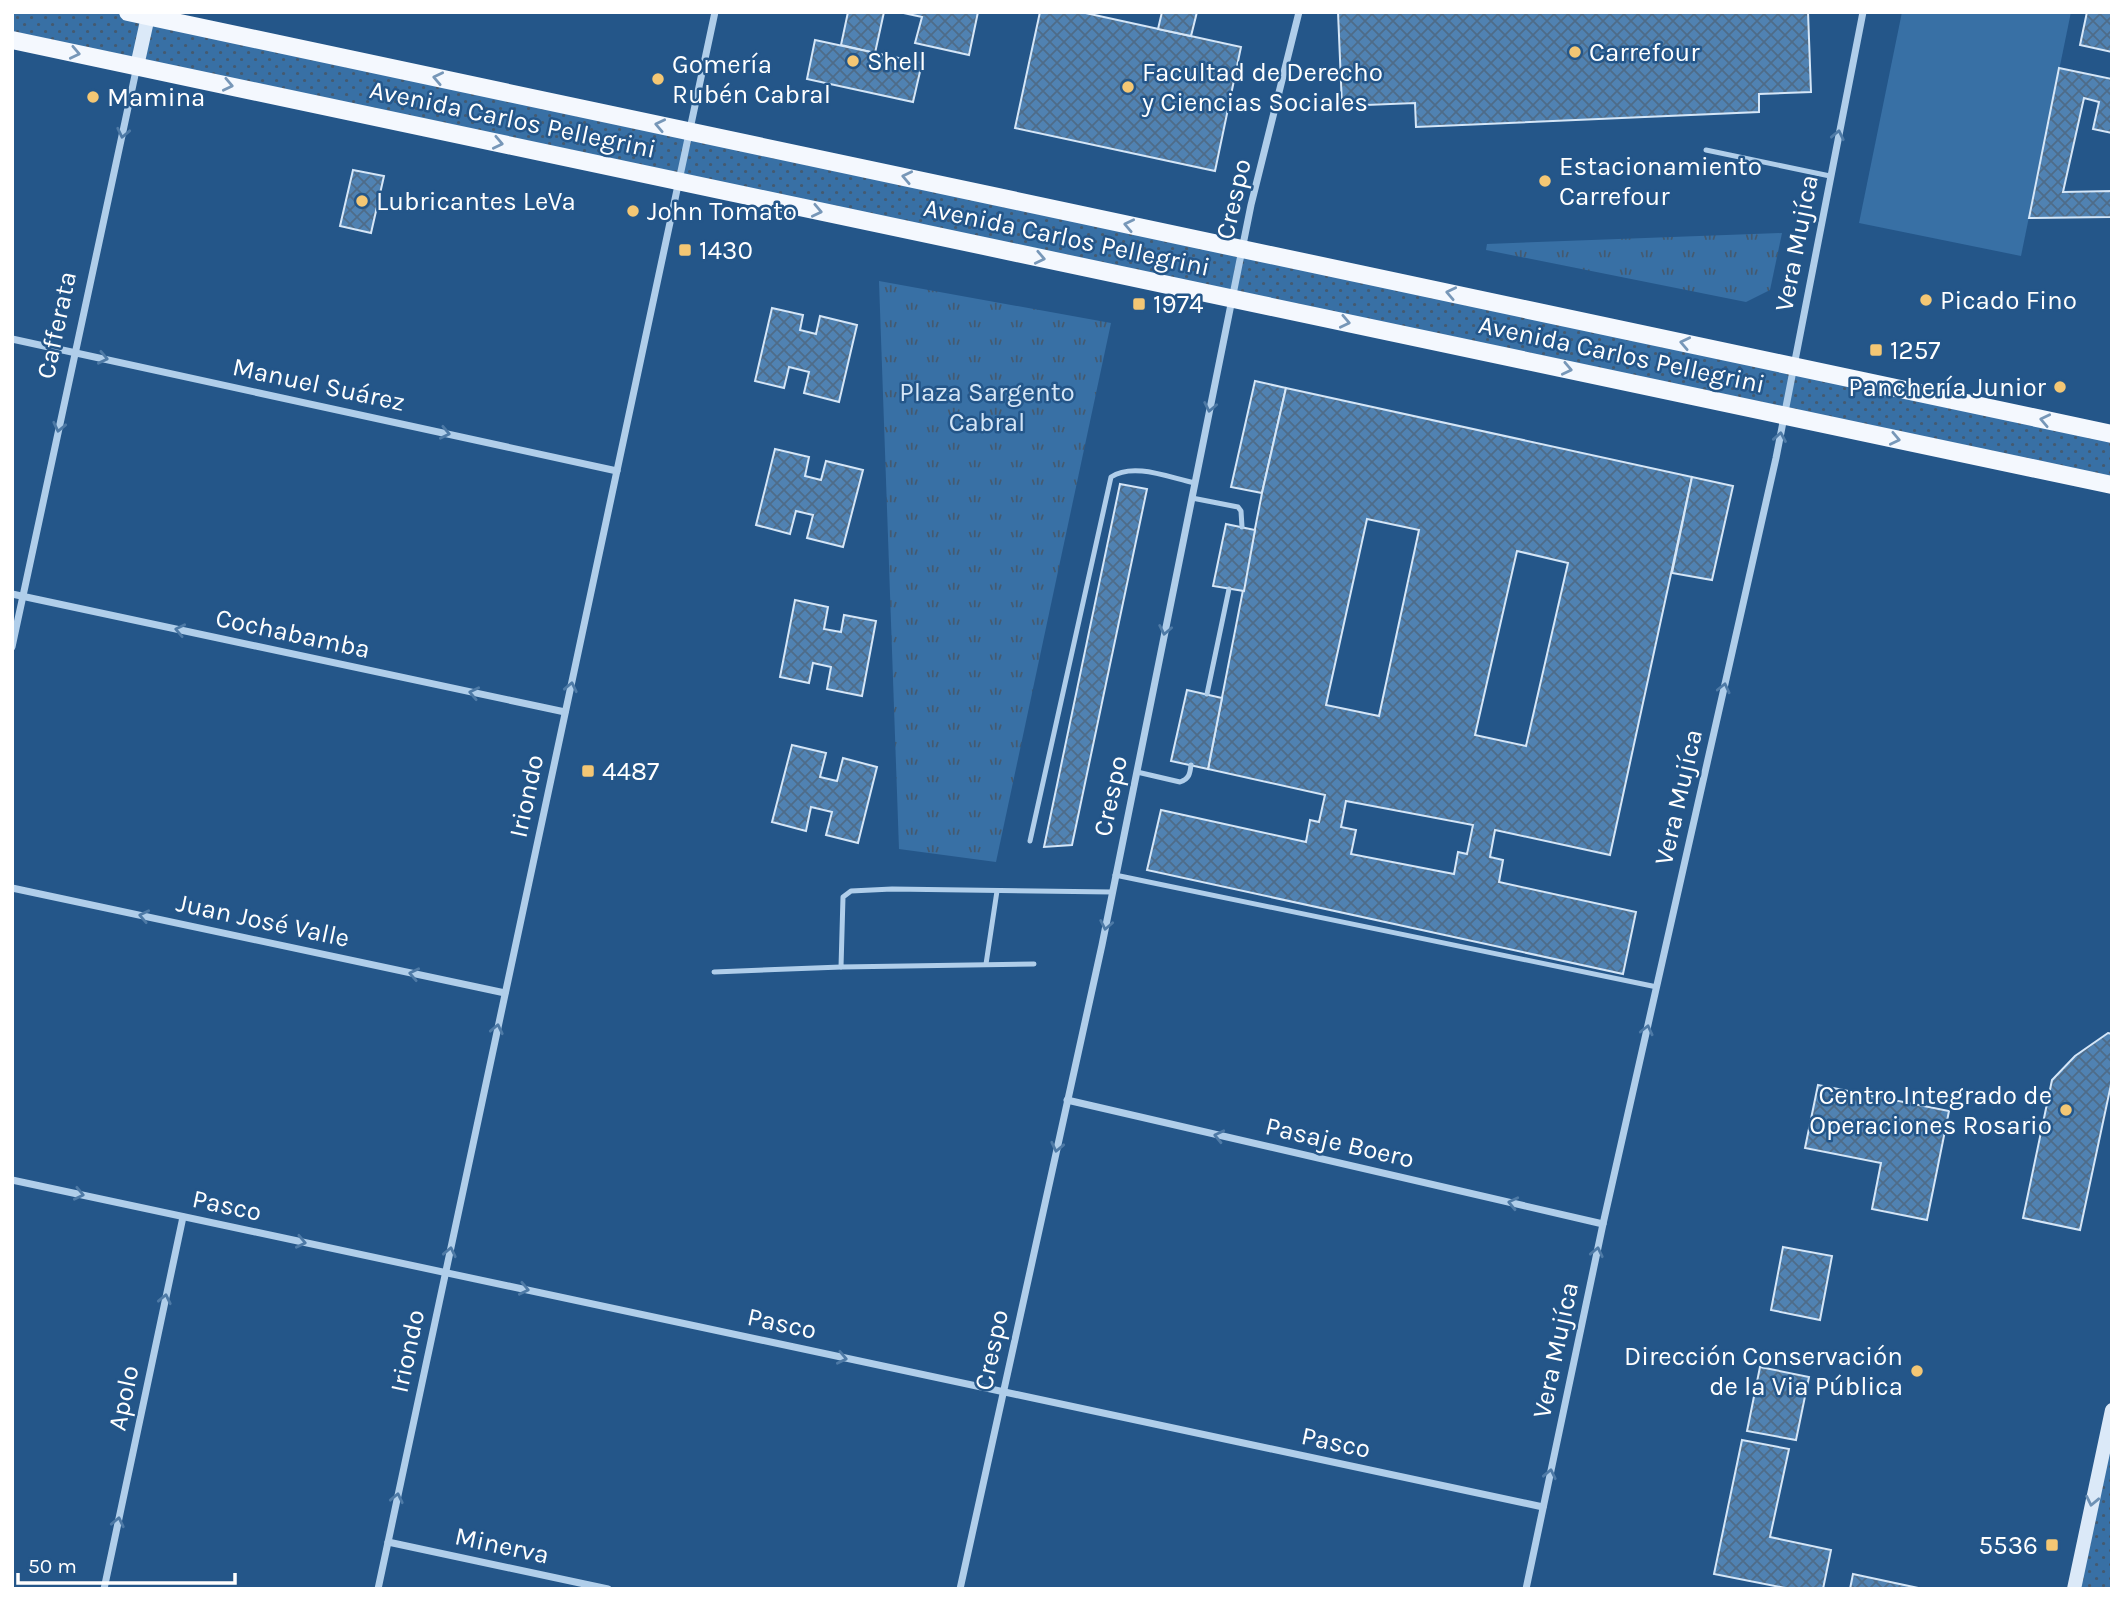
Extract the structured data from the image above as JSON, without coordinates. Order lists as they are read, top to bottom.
{
  "streets": {
    "main road": ["Avenida Carlos Pellegrini", "Cafferata"],
    "street": [
      "Crespo",
      "Vera Mujíca",
      "Manuel Suárez",
      "Cochabamba",
      "Iriondo",
      "Juan José Valle",
      "Pasaje Boero",
      "Pasco",
      "Apolo",
      "Minerva"
    ]
  },
  "crossings": [
    ["Avenida Carlos Pellegrini", "Crespo"],
    ["Avenida Carlos Pellegrini", "Vera Mujíca"],
    ["Avenida Carlos Pellegrini", "Cafferata"],
    ["Avenida Carlos Pellegrini", "Iriondo"],
    ["Crespo", "Pasaje Boero"],
    ["Crespo", "Pasco"],
    ["Vera Mujíca", "Pasaje Boero"],
    ["Vera Mujíca", "Pasco"],
    ["Cafferata", "Manuel Suárez"],
    ["Cafferata", "Cochabamba"],
    ["Manuel Suárez", "Iriondo"],
    ["Cochabamba", "Iriondo"],
    ["Iriondo", "Juan José Valle"],
    ["Iriondo", "Pasco"],
    ["Iriondo", "Minerva"],
    ["Pasco", "Apolo"]
  ],
  "one_way": [
    "Crespo",
    "Vera Mujíca",
    "Cafferata",
    "Manuel Suárez",
    "Cochabamba",
    "Iriondo",
    "Juan José Valle",
    "Pasaje Boero",
    "Pasco",
    "Apolo"
  ],
  "parks": ["Plaza Sargento Cabral"],
  "places": {
    "other": [
      "Carrefour",
      "Shell",
      "Gomería Rubén Cabral",
      "Facultad de Derecho y Ciencias Sociales",
      "Mamina",
      "Estacionamiento Carrefour",
      "Lubricantes LeVa",
      "John Tomato",
      "Picado Fino",
      "Panchería Junior",
      "Centro Integrado de Operaciones Rosario",
      "Dirección Conservación de la Via Pública"
    ],
    "transit": [
      "1430",
      "1974",
      "1257",
      "4487",
      "5536"
    ]
  },
  "scale_bar": "50 m"
}
